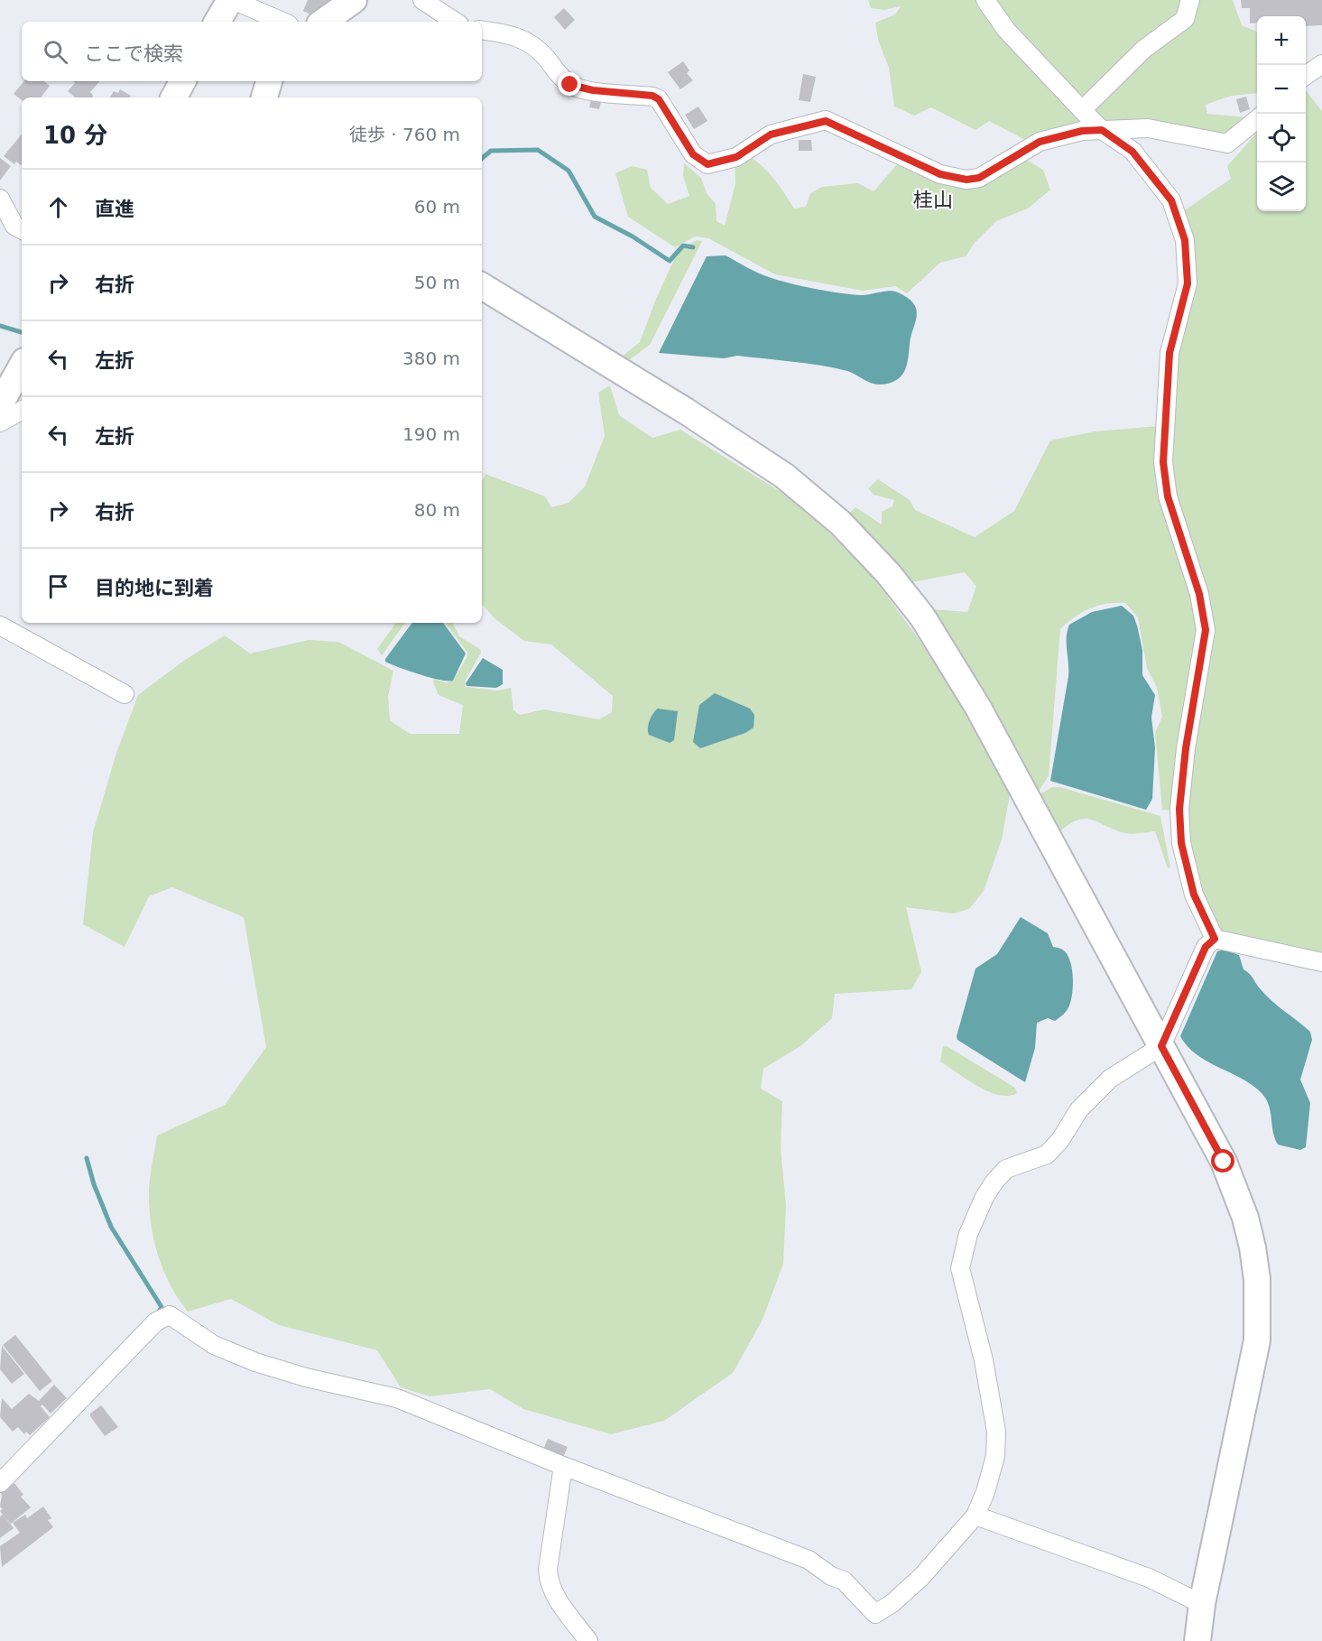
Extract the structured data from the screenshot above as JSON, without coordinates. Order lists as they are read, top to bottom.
{
  "districts": ["桂山"],
  "page": {
    "map_buttons": ["+", "−"],
    "search": "ここで検索",
    "heading": ["10 分", "徒歩 · 760 m"],
    "list": [
      ["直進", "60 m"],
      ["右折", "50 m"],
      ["左折", "380 m"],
      ["左折", "190 m"],
      ["右折", "80 m"],
      "目的地に到着"
    ]
  }
}
